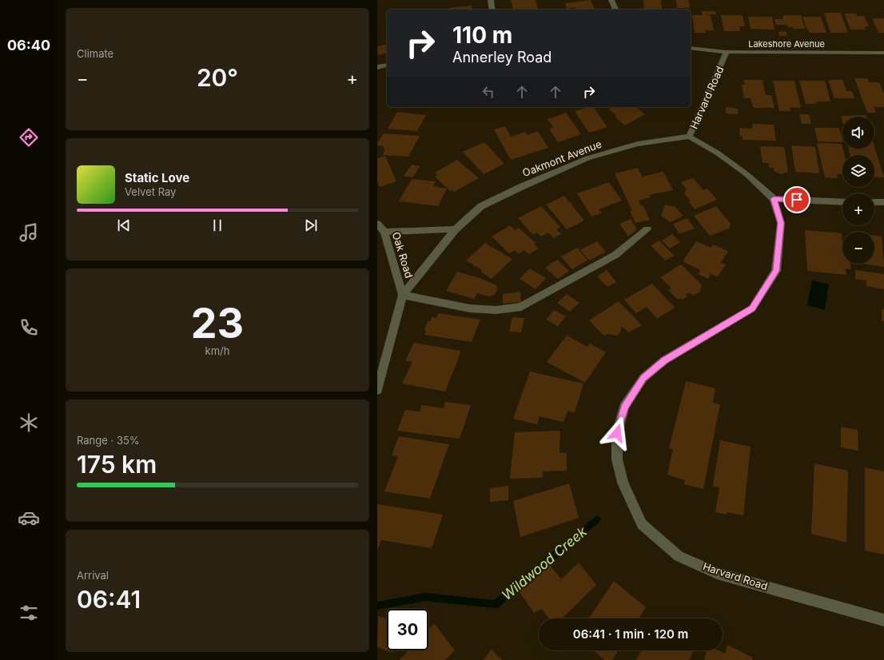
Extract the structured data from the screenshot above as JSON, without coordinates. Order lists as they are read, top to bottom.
{
  "streets": {
    "street": [
      "Lakeshore Avenue",
      "Harvard Road",
      "Oakmont Avenue",
      "Oak Road"
    ]
  },
  "crossings": [
    ["Lakeshore Avenue", "Harvard Road"],
    ["Harvard Road", "Oakmont Avenue"],
    ["Oakmont Avenue", "Oak Road"]
  ],
  "water": ["Wildwood Creek"],
  "page": {
    "tabs": "06:40",
    "tile": [
      "Climate",
      ["23", "km/h"],
      ["Range · 35%", "175 km"],
      ["Arrival", "06:41"]
    ],
    "turn": ["110 m", "Annerley Road"],
    "heat": ["−", "20°", "+"],
    "map_buttons": ["+", "−"],
    "song": ["Static Love", "Velvet Ray"],
    "limit": "30",
    "trip": "06:41 · 1 min · 120 m"
  }
}
